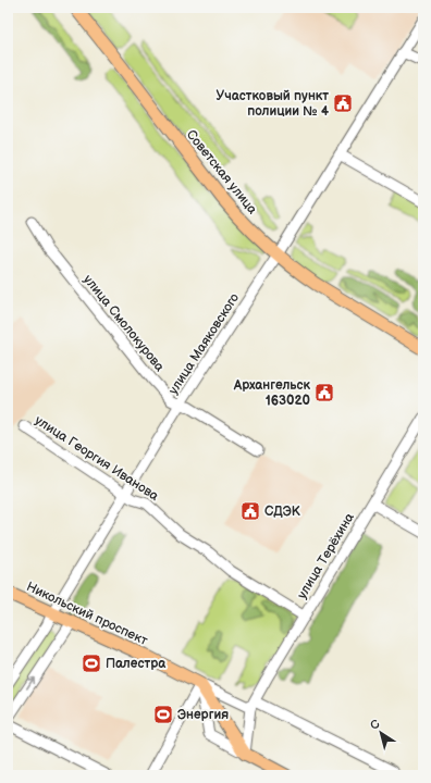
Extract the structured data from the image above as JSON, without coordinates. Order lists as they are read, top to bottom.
{
  "streets": {
    "main road": ["Советская улица", "Никольский проспект"],
    "street": [
      "улица Смолокурова",
      "улица Маяковского",
      "улица Георгия Иванова",
      "улица Терёхина"
    ]
  },
  "crossings": [
    ["Советская улица", "улица Маяковского"],
    ["улица Смолокурова", "улица Маяковского"],
    ["улица Маяковского", "улица Георгия Иванова"],
    ["улица Маяковского", "Никольский проспект"],
    ["улица Георгия Иванова", "улица Терёхина"]
  ],
  "places": {
    "public building": ["Участковый пункт полиции № 4", "Архангельск 163020", "СДЭК"],
    "sports": ["Палестра", "Энергия"]
  },
  "north": "top left"
}
